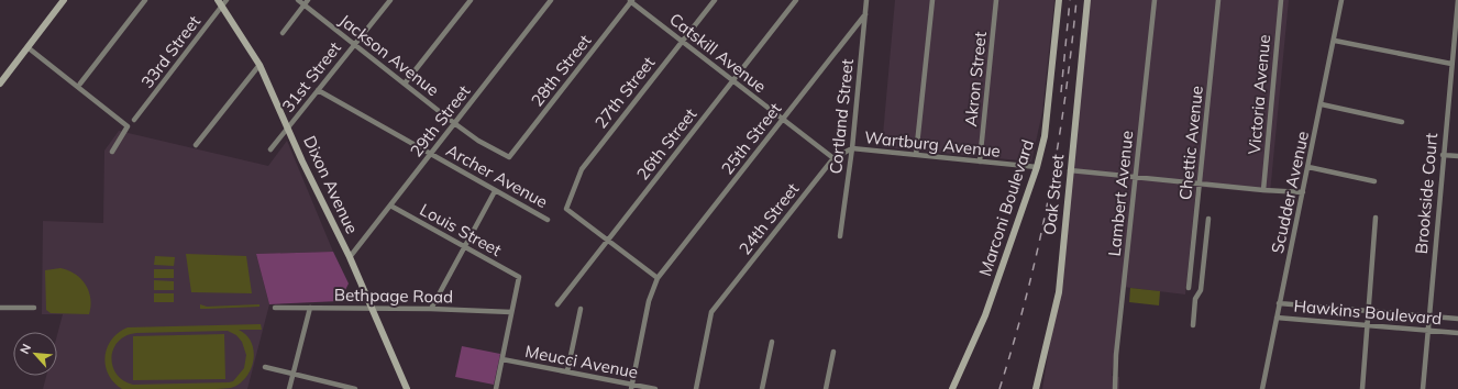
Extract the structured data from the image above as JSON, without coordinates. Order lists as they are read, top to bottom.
{
  "streets": {
    "main road": ["Dixon Avenue", "Oak Street", "Marconi Boulevard"],
    "street": [
      "33rd Street",
      "Catskill Avenue",
      "Jackson Avenue",
      "28th Street",
      "31st Street",
      "Akron Street",
      "27th Street",
      "Victoria Avenue",
      "Cortland Street",
      "29th Street",
      "25th Street",
      "Chettic Avenue",
      "26th Street",
      "Wartburg Avenue",
      "Archer Avenue",
      "Scudder Avenue",
      "Lambert Avenue",
      "Brookside Court",
      "24th Street",
      "Louis Street",
      "Bethpage Road",
      "Hawkins Boulevard",
      "Meucci Avenue"
    ]
  },
  "crossings": [
    ["33rd Street", "Dixon Avenue"],
    ["Catskill Avenue", "28th Street"],
    ["Catskill Avenue", "27th Street"],
    ["Catskill Avenue", "25th Street"],
    ["Catskill Avenue", "26th Street"],
    ["Catskill Avenue", "24th Street"],
    ["Jackson Avenue", "28th Street"],
    ["Jackson Avenue", "31st Street"],
    ["Jackson Avenue", "29th Street"],
    ["31st Street", "Archer Avenue"],
    ["31st Street", "Dixon Avenue"],
    ["Akron Street", "Wartburg Avenue"],
    ["27th Street", "26th Street"],
    ["Cortland Street", "25th Street"],
    ["Cortland Street", "Wartburg Avenue"],
    ["Cortland Street", "24th Street"],
    ["29th Street", "Archer Avenue"],
    ["29th Street", "Dixon Avenue"],
    ["29th Street", "Louis Street"],
    ["25th Street", "Meucci Avenue"],
    ["Wartburg Avenue", "Marconi Boulevard"],
    ["Wartburg Avenue", "24th Street"],
    ["Dixon Avenue", "Bethpage Road"],
    ["Scudder Avenue", "Hawkins Boulevard"],
    ["Brookside Court", "Hawkins Boulevard"],
    ["Louis Street", "Bethpage Road"]
  ],
  "north": "top left"
}
